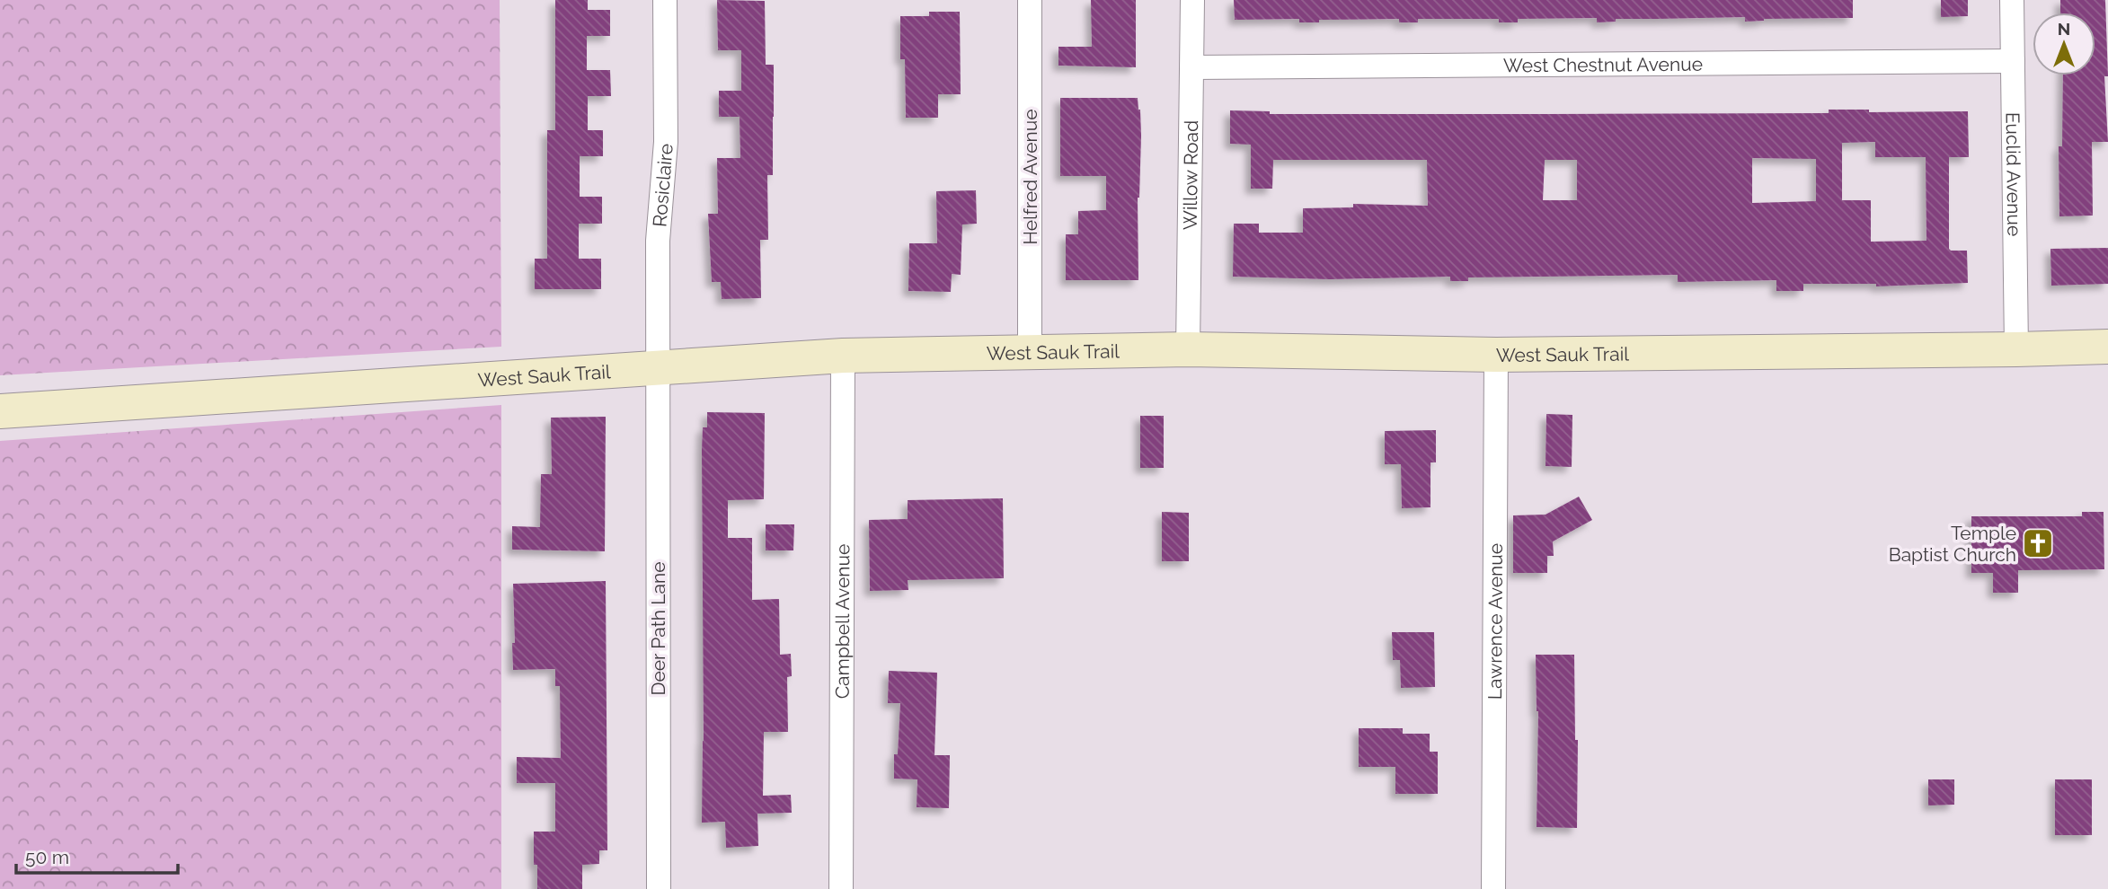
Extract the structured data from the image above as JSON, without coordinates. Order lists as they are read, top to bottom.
{
  "streets": {
    "main road": ["West Sauk Trail"],
    "street": [
      "West Chestnut Avenue",
      "Willow Road",
      "Euclid Avenue",
      "Helfred Avenue",
      "Rosiclaire",
      "Lawrence Avenue",
      "Campbell Avenue",
      "Deer Path Lane"
    ]
  },
  "crossings": [
    ["West Chestnut Avenue", "Willow Road"],
    ["West Chestnut Avenue", "Euclid Avenue"],
    ["Willow Road", "West Sauk Trail"],
    ["Euclid Avenue", "West Sauk Trail"],
    ["Helfred Avenue", "West Sauk Trail"],
    ["Rosiclaire", "West Sauk Trail"],
    ["Rosiclaire", "Deer Path Lane"],
    ["West Sauk Trail", "Lawrence Avenue"],
    ["West Sauk Trail", "Campbell Avenue"],
    ["West Sauk Trail", "Deer Path Lane"]
  ],
  "places": {
    "church": ["Temple Baptist Church"]
  },
  "scale_bar": "50 m",
  "north": "top"
}
